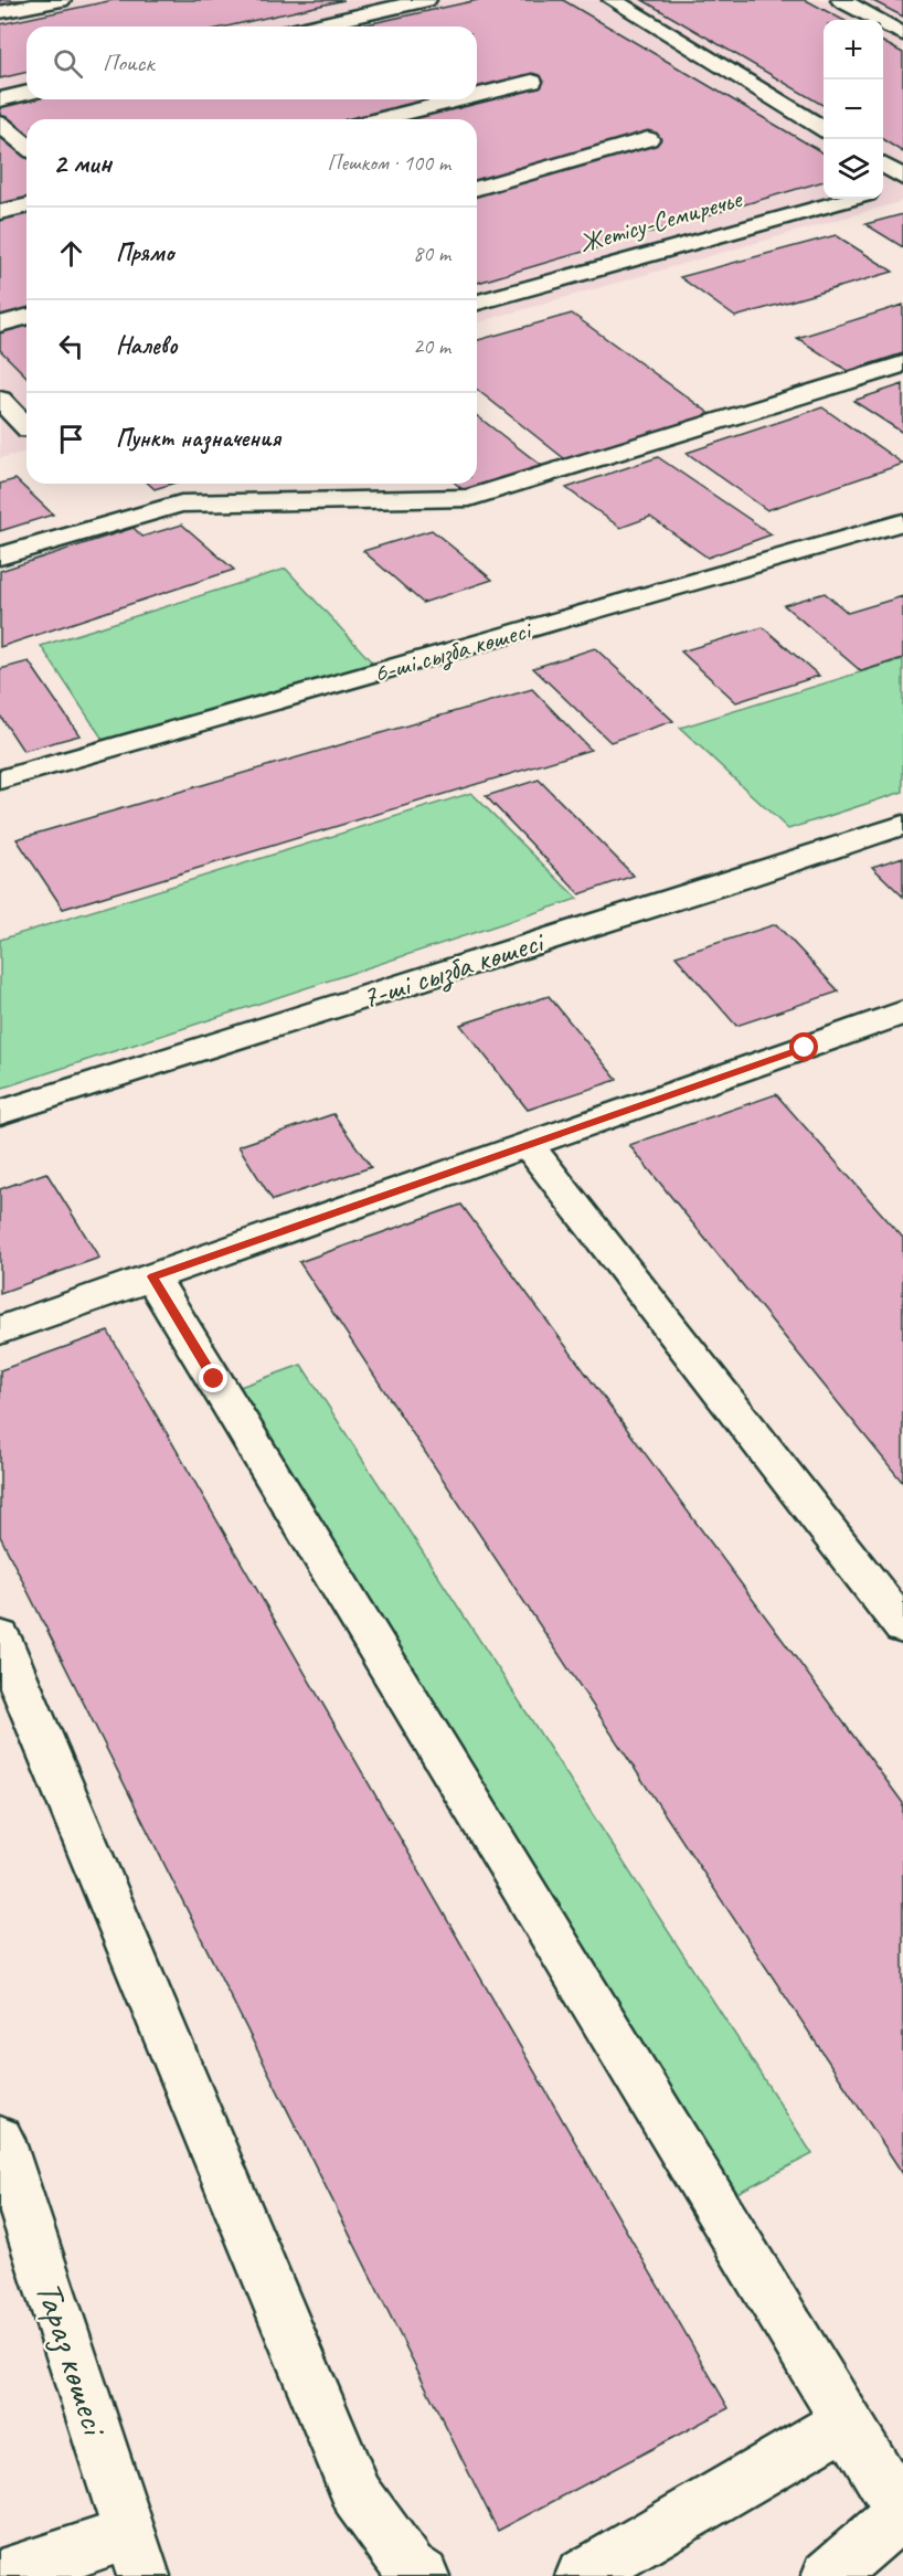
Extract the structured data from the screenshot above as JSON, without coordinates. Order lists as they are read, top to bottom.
{
  "streets": {
    "street": [
      "Жетісу-Семиречье",
      "6-ші сызба көшесі",
      "7-ші сызба көшесі",
      "Тараз көшесі"
    ]
  },
  "page": {
    "map_buttons": ["+", "−"],
    "search": "Поиск",
    "heading": ["2 мин", "Пешком · 100 m"],
    "list": [
      ["Прямо", "80 m"],
      ["Налево", "20 m"],
      "Пункт назначения"
    ]
  }
}
